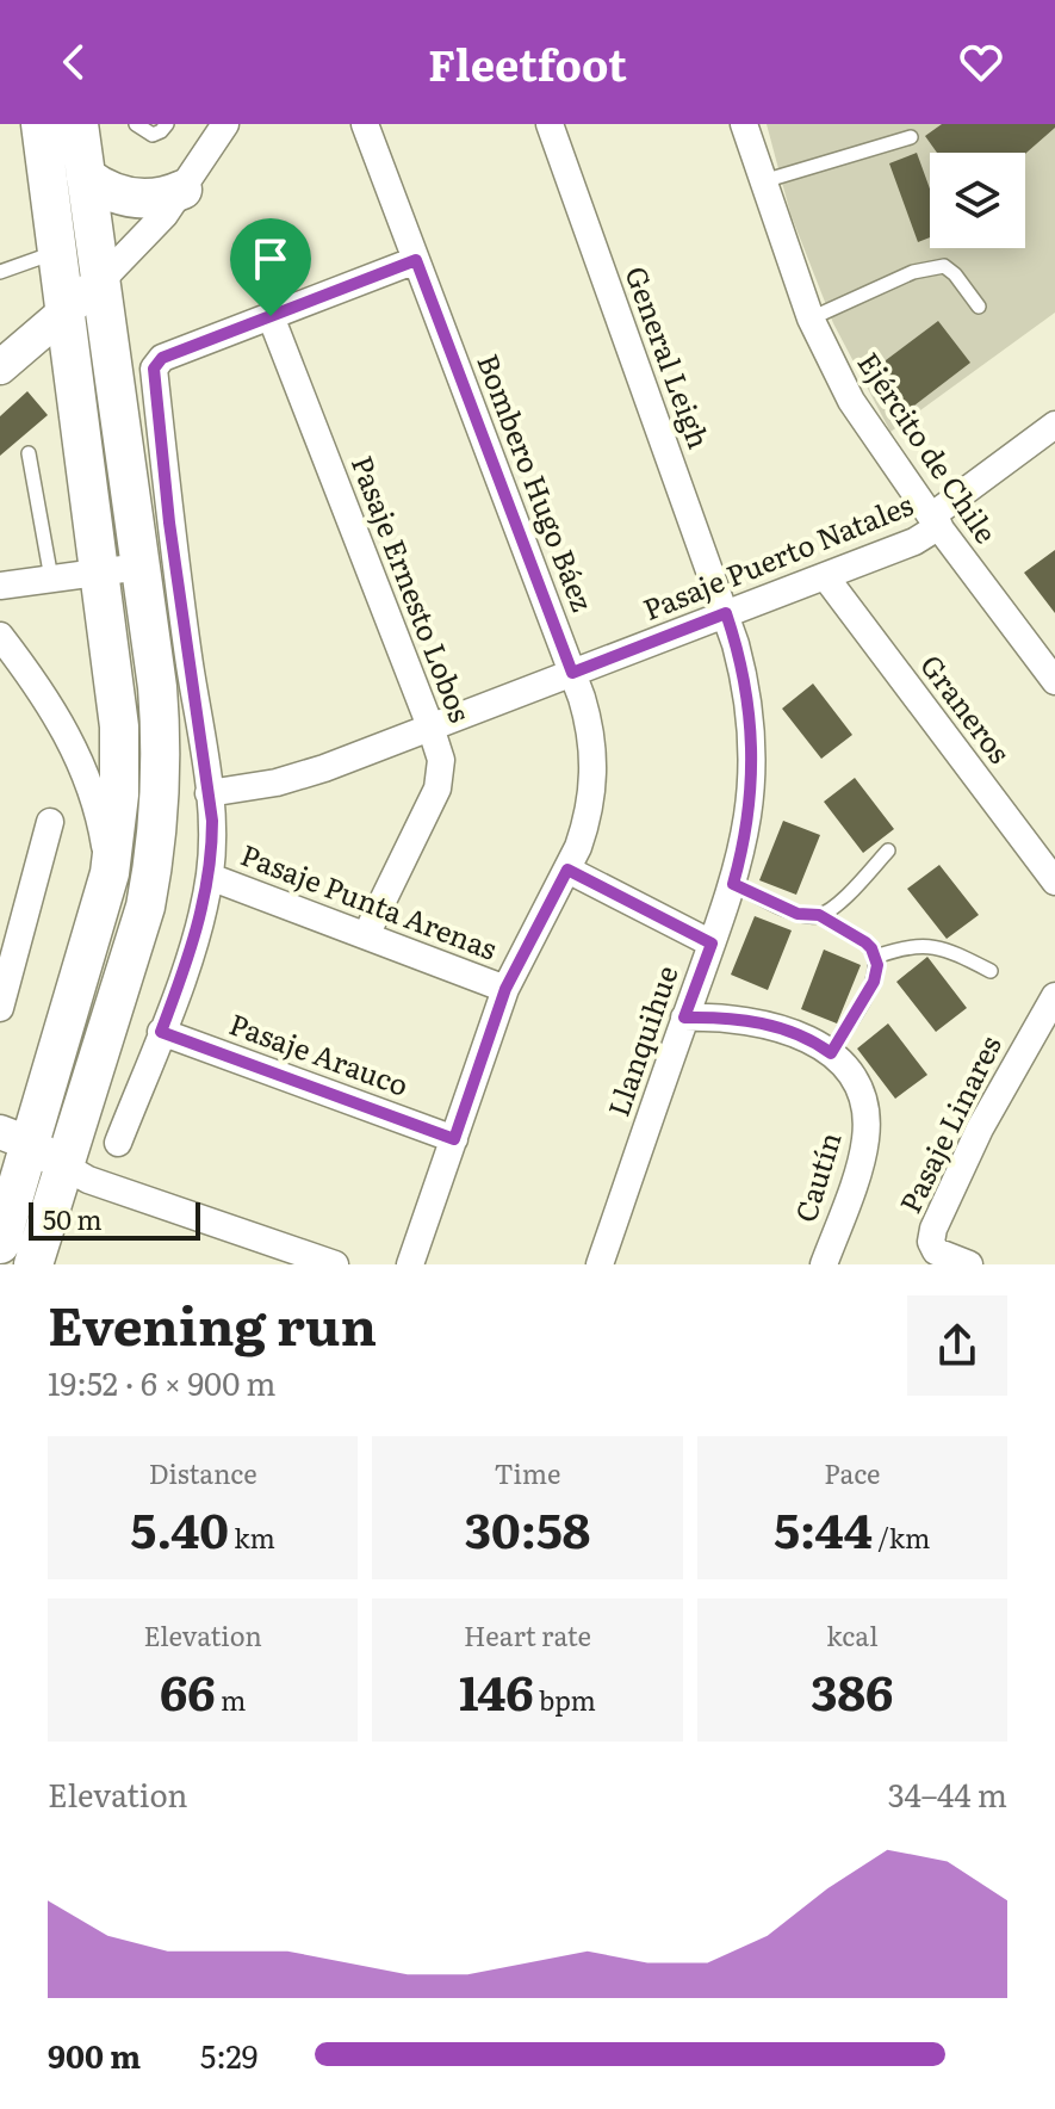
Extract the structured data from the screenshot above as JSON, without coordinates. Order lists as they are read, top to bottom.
{
  "streets": {
    "street": [
      "General Leigh",
      "Ejército de Chile",
      "Bombero Hugo Báez",
      "Pasaje Puerto Natales",
      "Pasaje Ernesto Lobos",
      "Graneros",
      "Pasaje Punta Arenas",
      "Llanquihue",
      "Pasaje Arauco",
      "Pasaje Linares",
      "Cautín"
    ]
  },
  "crossings": [
    ["General Leigh", "Pasaje Puerto Natales"],
    ["General Leigh", "Llanquihue"],
    ["Ejército de Chile", "Pasaje Puerto Natales"],
    ["Bombero Hugo Báez", "Pasaje Puerto Natales"],
    ["Bombero Hugo Báez", "Pasaje Punta Arenas"],
    ["Bombero Hugo Báez", "Pasaje Arauco"],
    ["Pasaje Puerto Natales", "Pasaje Ernesto Lobos"],
    ["Pasaje Puerto Natales", "Graneros"],
    ["Pasaje Puerto Natales", "Llanquihue"],
    ["Pasaje Ernesto Lobos", "Pasaje Punta Arenas"]
  ],
  "scale_bar": "50 m",
  "page": {
    "header": "Fleetfoot",
    "scale": "50 m",
    "heading": ["Evening run", "19:52 · 6 × 900 m"],
    "stats": [
      ["Distance", "5.40 km"],
      ["Time", "30:58"],
      ["Pace", "5:44 /km"],
      ["Elevation", "66 m"],
      ["Heart rate", "146 bpm"],
      ["kcal", "386"]
    ],
    "chart": ["Elevation", "34–44 m"],
    "list": [
      {
        "name": "900 m",
        "note": "5:29"
      }
    ]
  }
}
